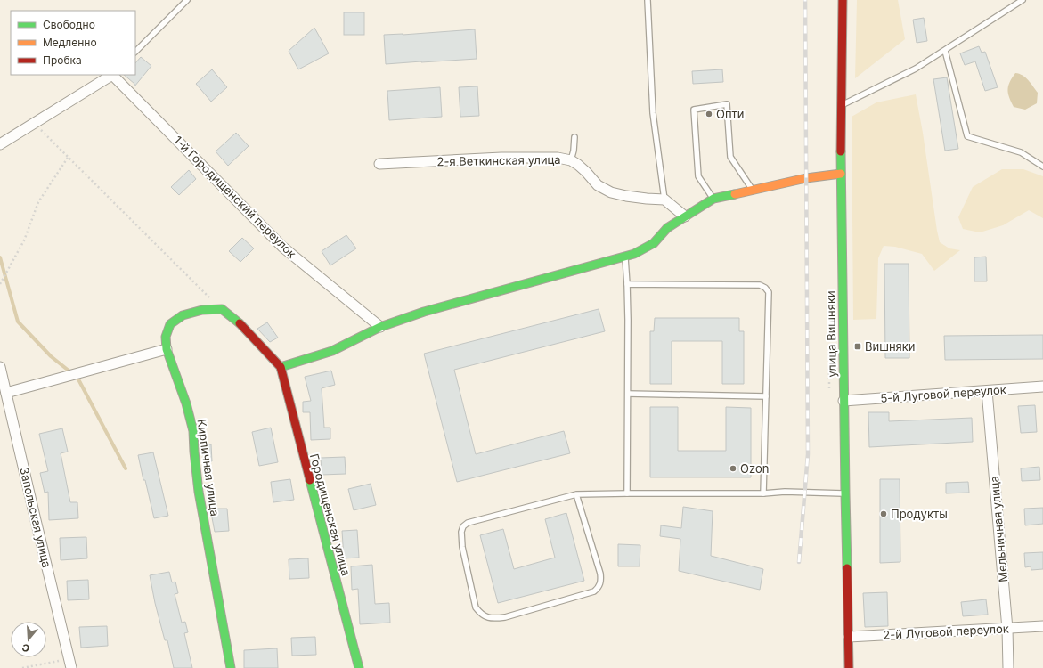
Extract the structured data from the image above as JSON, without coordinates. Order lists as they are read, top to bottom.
{
  "streets": {
    "street": [
      "2-я Веткинская улица",
      "1-й Городищенский переулок",
      "улица Вишняки",
      "5-й Луговой переулок",
      "Кирпичная улица",
      "Городищенская улица",
      "Запольская улица",
      "Мельничная улица",
      "2-й Луговой переулок"
    ]
  },
  "crossings": [
    ["улица Вишняки", "5-й Луговой переулок"],
    ["улица Вишняки", "2-й Луговой переулок"],
    ["5-й Луговой переулок", "Мельничная улица"],
    ["Мельничная улица", "2-й Луговой переулок"]
  ],
  "places": {
    "other": ["Опти", "Ozon", "Продукты"],
    "transit": ["Вишняки"]
  },
  "legend": ["Свободно", "Медленно", "Пробка"],
  "north": "bottom"
}
